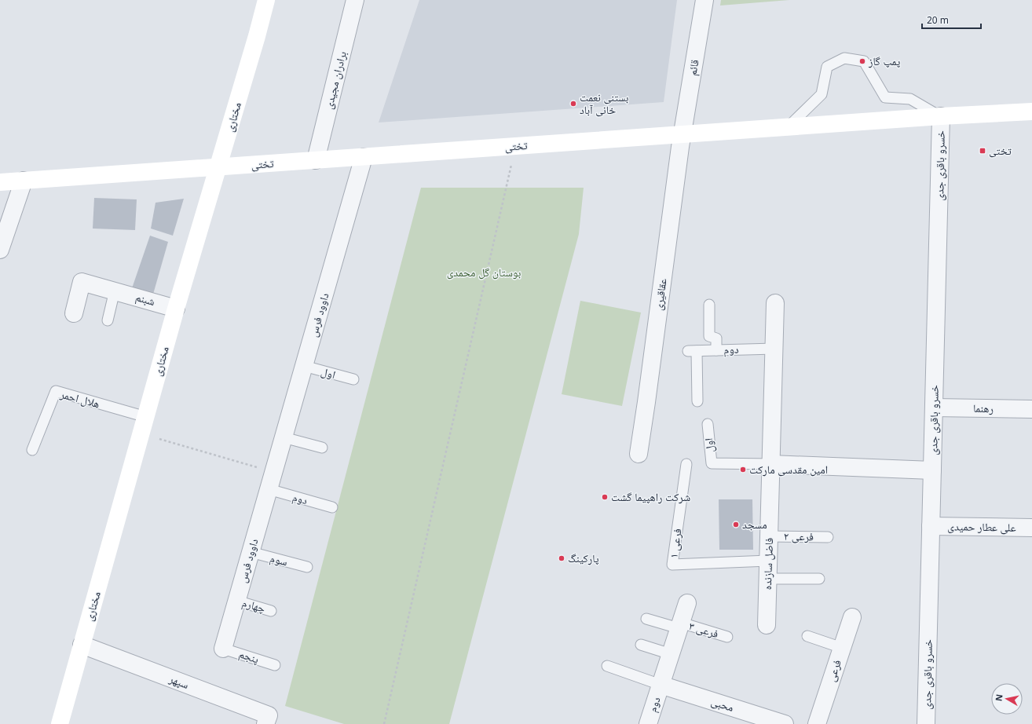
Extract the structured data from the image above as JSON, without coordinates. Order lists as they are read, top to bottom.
{
  "streets": {
    "main road": ["مختاری", "تختی"],
    "street": [
      "قائم",
      "برادران مجیدی",
      "خسرو باقری جدی",
      "عقاقیری",
      "شبنم",
      "داوود فرس",
      "دوم",
      "رهنما",
      "علی عطار حمیدی",
      "فاضل سازنده",
      "فرعی",
      "سپهر",
      "محبی"
    ],
    "lane": [
      "اول",
      "هلال احمر",
      "فرعی ۲",
      "فرعی ۱",
      "سوم",
      "چهارم",
      "فرعی ۳",
      "پنجم"
    ]
  },
  "crossings": [
    ["قائم", "تختی"],
    ["قائم", "عقاقیری"],
    ["برادران مجیدی", "تختی"],
    ["مختاری", "تختی"],
    ["مختاری", "شبنم"],
    ["مختاری", "هلال احمر"],
    ["مختاری", "سپهر"],
    ["تختی", "خسرو باقری جدی"],
    ["تختی", "عقاقیری"],
    ["تختی", "داوود فرس"],
    ["خسرو باقری جدی", "رهنما"],
    ["خسرو باقری جدی", "علی عطار حمیدی"],
    ["داوود فرس", "دوم"],
    ["داوود فرس", "اول"],
    ["داوود فرس", "سوم"],
    ["داوود فرس", "چهارم"],
    ["داوود فرس", "پنجم"],
    ["دوم", "فاضل سازنده"],
    ["دوم", "محبی"],
    ["اول", "فاضل سازنده"],
    ["فرعی ۲", "فاضل سازنده"],
    ["فرعی ۱", "فاضل سازنده"]
  ],
  "parks": ["بوستان گل محمدی"],
  "places": {
    "other": [
      "پمپ گاز",
      "بستنی نعمت خانی آباد",
      "امین مقدسی مارکت",
      "شركت راهپيما گشت",
      "مسجد",
      "پارکینگ"
    ],
    "transit": ["تختی"]
  },
  "scale_bar": "20 m",
  "north": "left"
}
